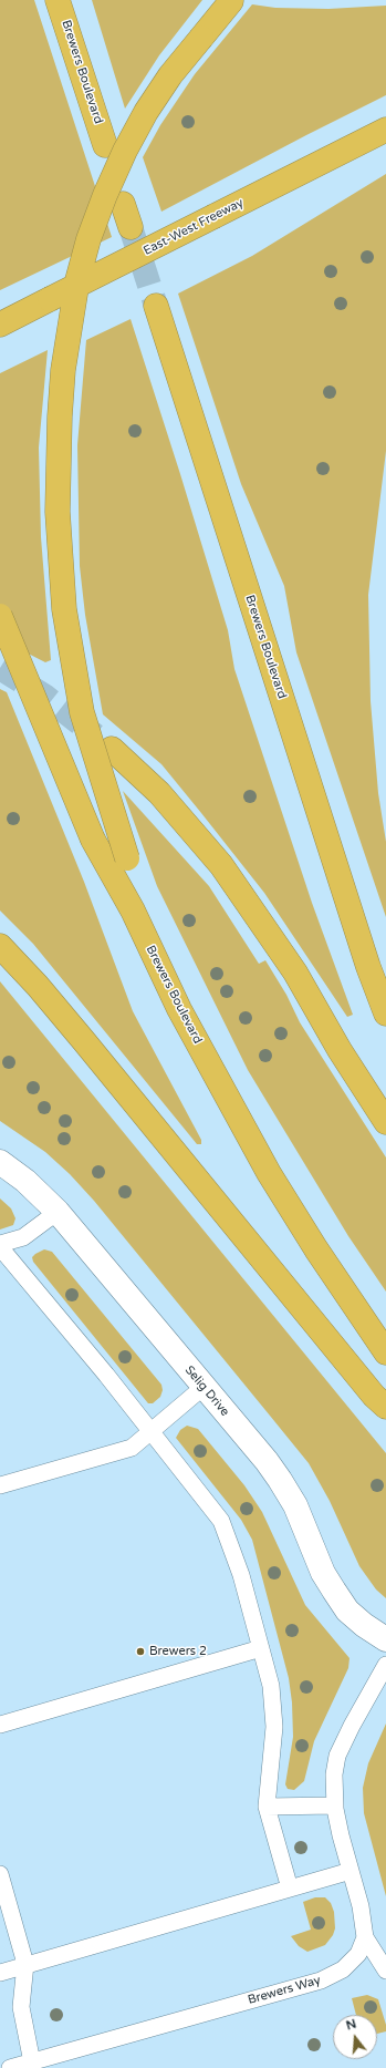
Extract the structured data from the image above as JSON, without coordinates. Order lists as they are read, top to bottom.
{
  "streets": {
    "highway": ["Brewers Boulevard", "East-West Freeway"],
    "street": ["Selig Drive"],
    "lane": ["Brewers Way"]
  },
  "places": ["Brewers 2"],
  "north": "top"
}
